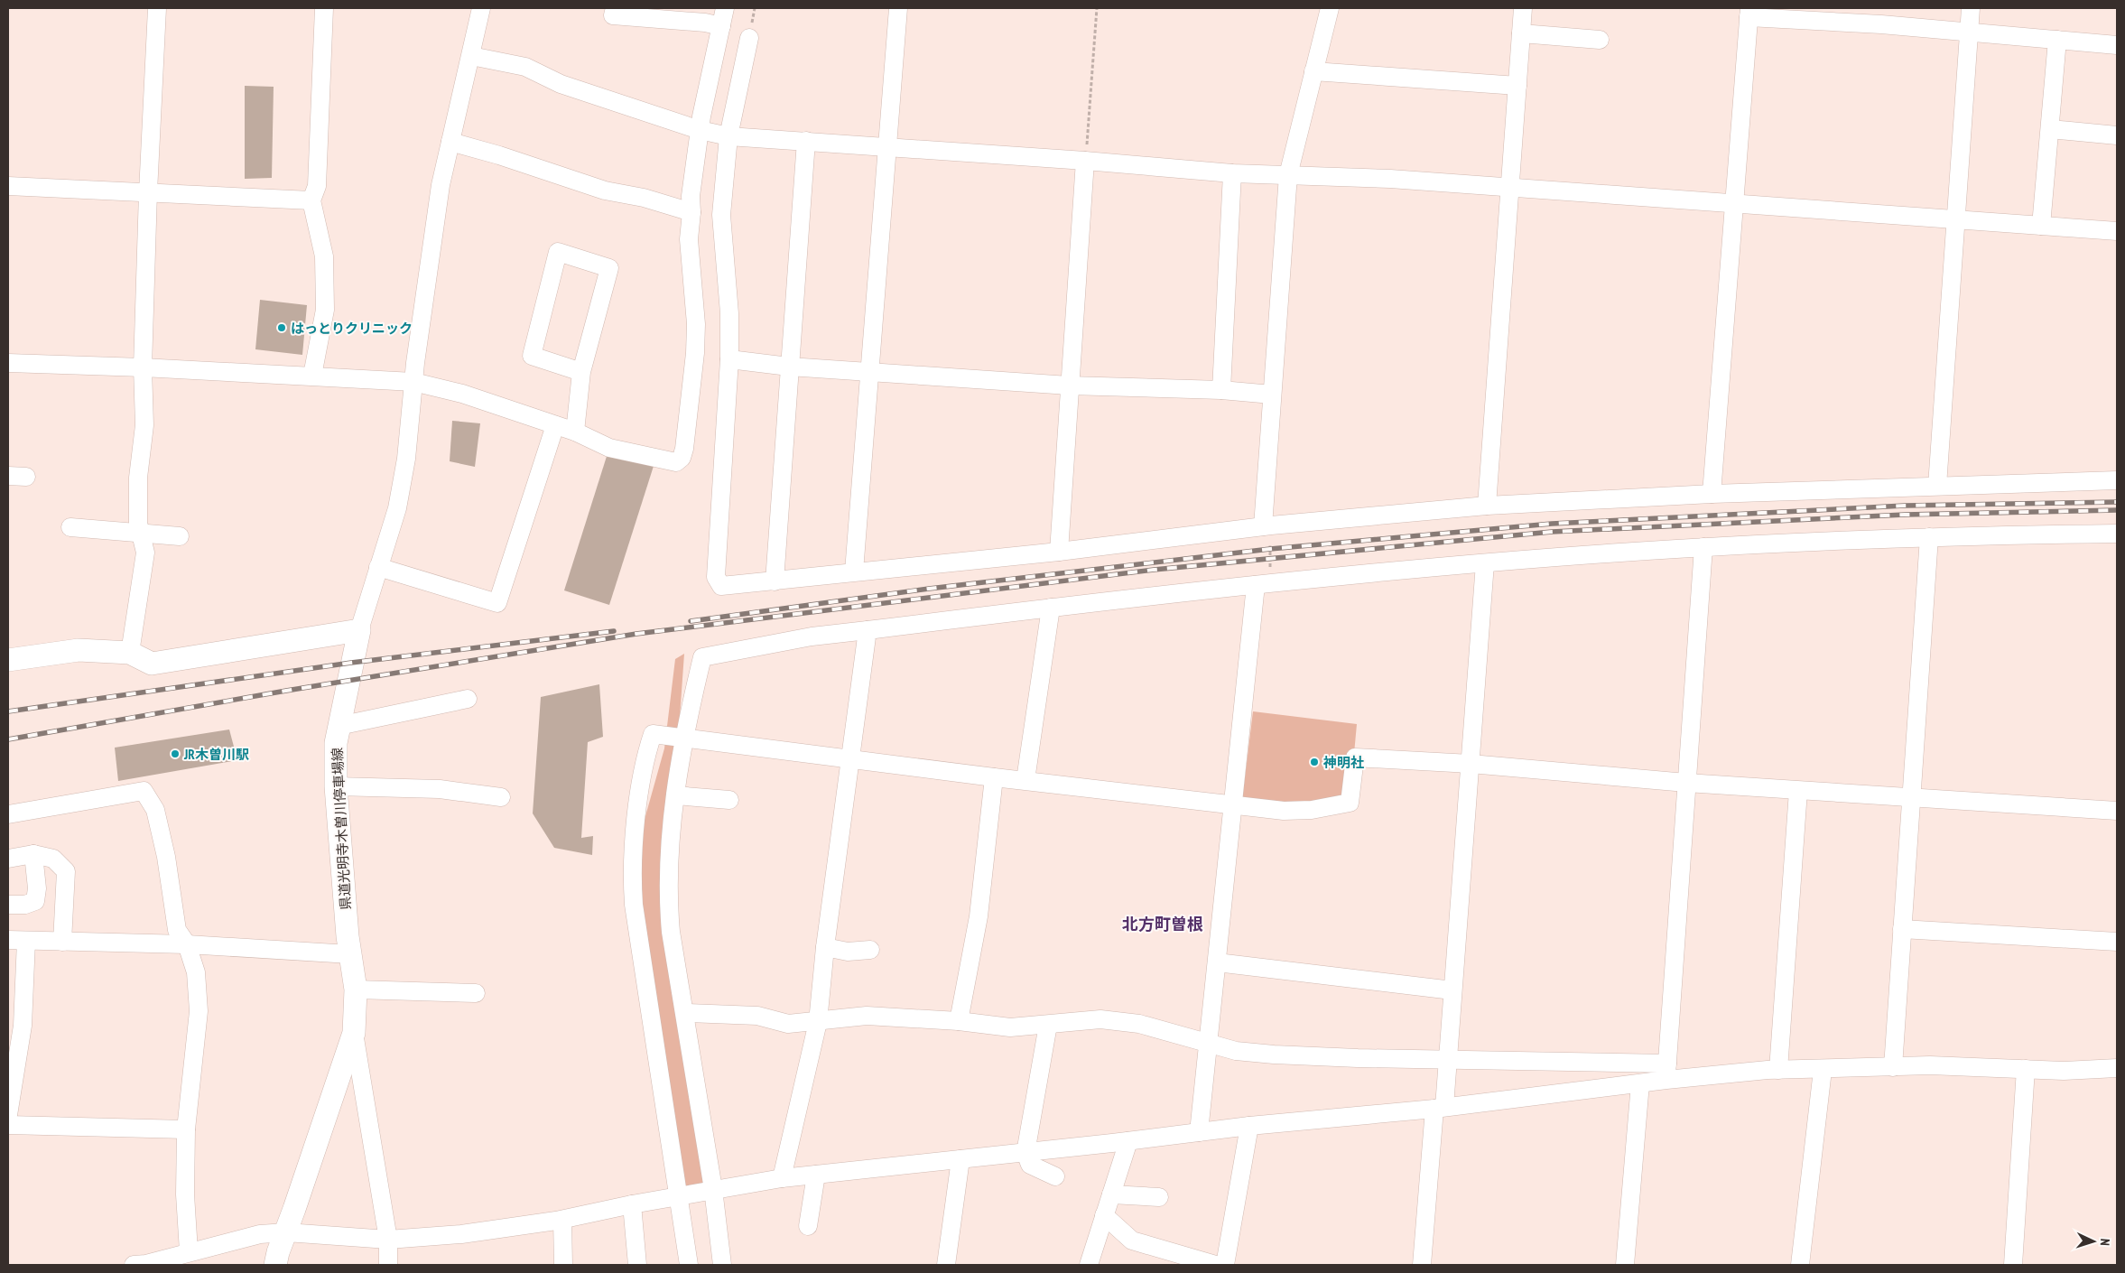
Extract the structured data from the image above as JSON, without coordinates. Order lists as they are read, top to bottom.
{
  "streets": {
    "main road": ["県道光明寺木曽川停車場線"]
  },
  "districts": ["北方町曽根"],
  "places": ["はっとりクリニック", "JR木曽川駅", "神明社"],
  "north": "right"
}
